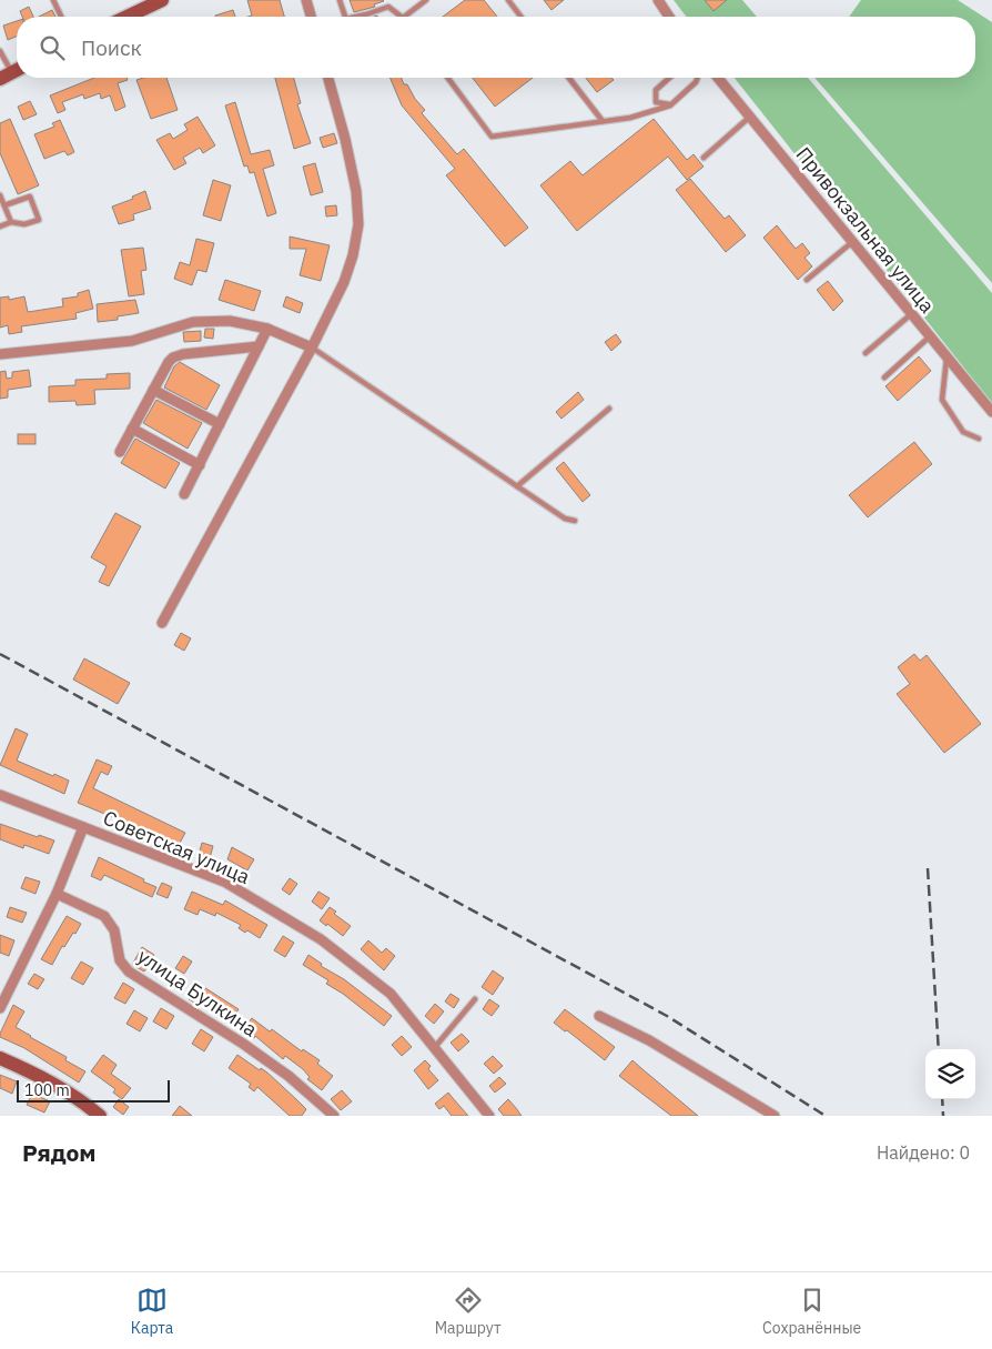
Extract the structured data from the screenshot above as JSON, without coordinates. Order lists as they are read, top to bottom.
{
  "streets": {
    "street": ["Привокзальная улица", "Советская улица", "улица Булкина"]
  },
  "scale_bar": "100 m",
  "page": {
    "search": "Поиск",
    "scale": "100 m",
    "heading": ["Рядом", "Найдено: 0"],
    "nav": ["Карта", "Маршрут", "Сохранённые"]
  }
}
